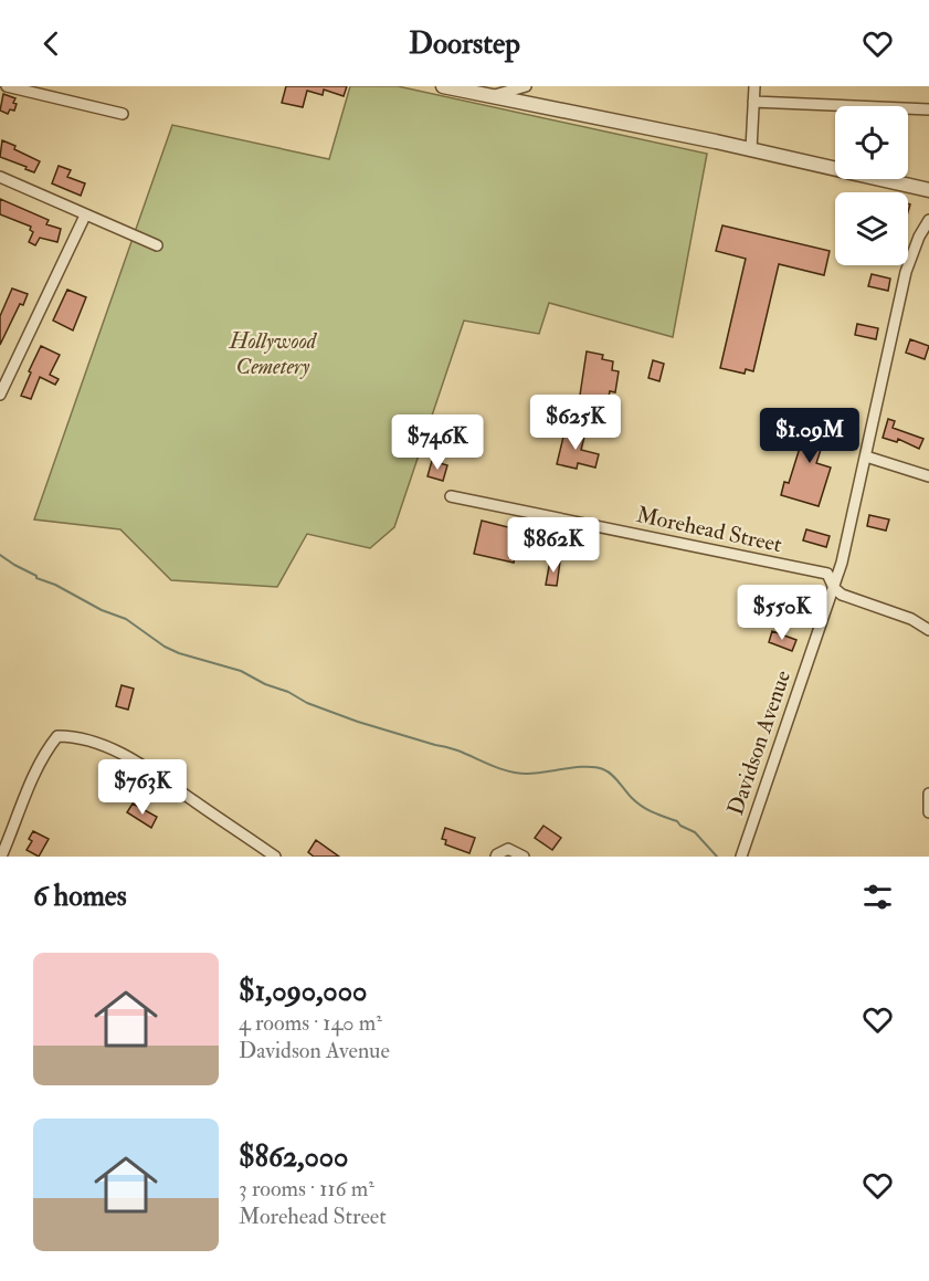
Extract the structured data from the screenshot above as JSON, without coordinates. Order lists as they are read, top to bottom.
{
  "streets": {
    "street": ["Morehead Street", "Davidson Avenue"]
  },
  "crossings": [
    ["Morehead Street", "Davidson Avenue"]
  ],
  "parks": ["Hollywood Cemetery"],
  "page": {
    "header": "Doorstep",
    "price": [
      "$625K",
      "$1.09M",
      "$746K",
      "$862K",
      "$550K",
      "$763K"
    ],
    "heading": "6 homes",
    "list": [
      {
        "name": "$1,090,000",
        "note": "4 rooms · 140 m² · Davidson Avenue"
      },
      {
        "name": "$862,000",
        "note": "3 rooms · 116 m² · Morehead Street"
      }
    ]
  }
}
